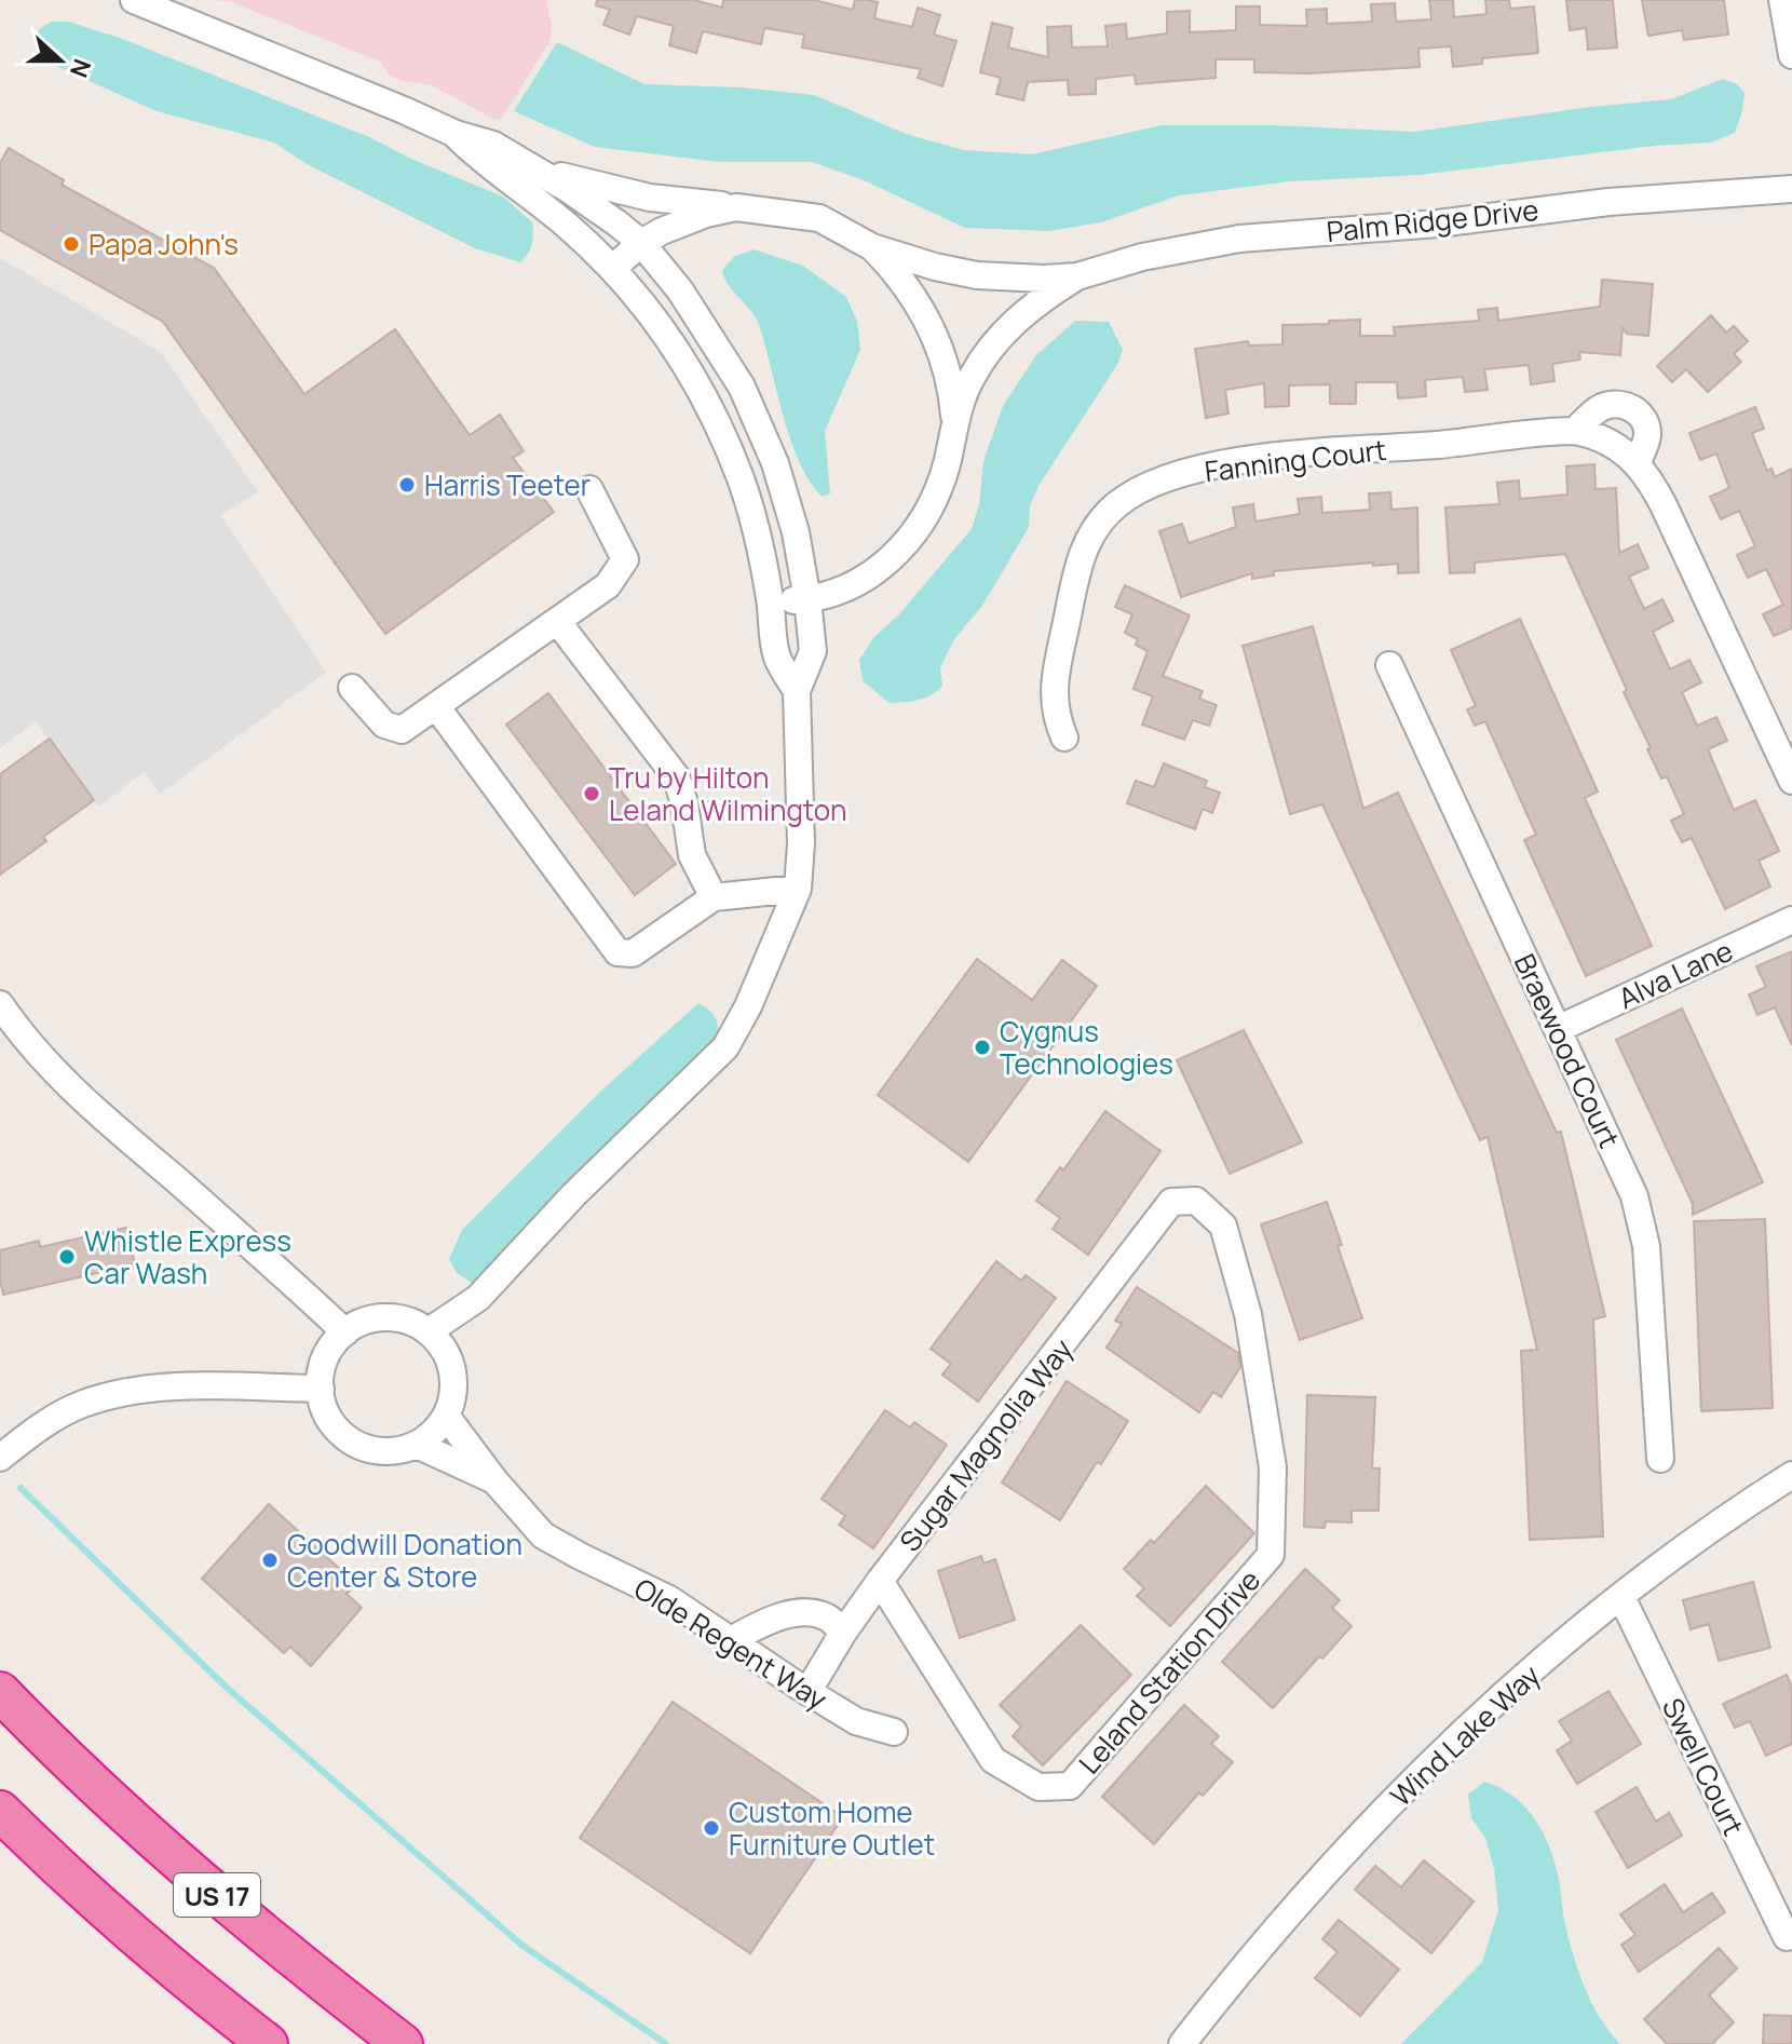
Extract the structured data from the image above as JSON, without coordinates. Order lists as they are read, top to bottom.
{
  "streets": {
    "highway": ["US 17"],
    "street": [
      "Palm Ridge Drive",
      "Fanning Court",
      "Alva Lane",
      "Braewood Court",
      "Sugar Magnolia Way",
      "Olde Regent Way",
      "Leland Station Drive",
      "Wind Lake Way",
      "Swell Court"
    ]
  },
  "crossings": [
    ["Alva Lane", "Braewood Court"],
    ["Sugar Magnolia Way", "Olde Regent Way"],
    ["Sugar Magnolia Way", "Leland Station Drive"],
    ["Wind Lake Way", "Swell Court"]
  ],
  "places": [
    "Papa John's",
    "Harris Teeter",
    "Tru by Hilton Leland Wilmington",
    "Cygnus Technologies",
    "Whistle Express Car Wash",
    "Goodwill Donation Center & Store",
    "Custom Home Furniture Outlet"
  ],
  "north": "right"
}
